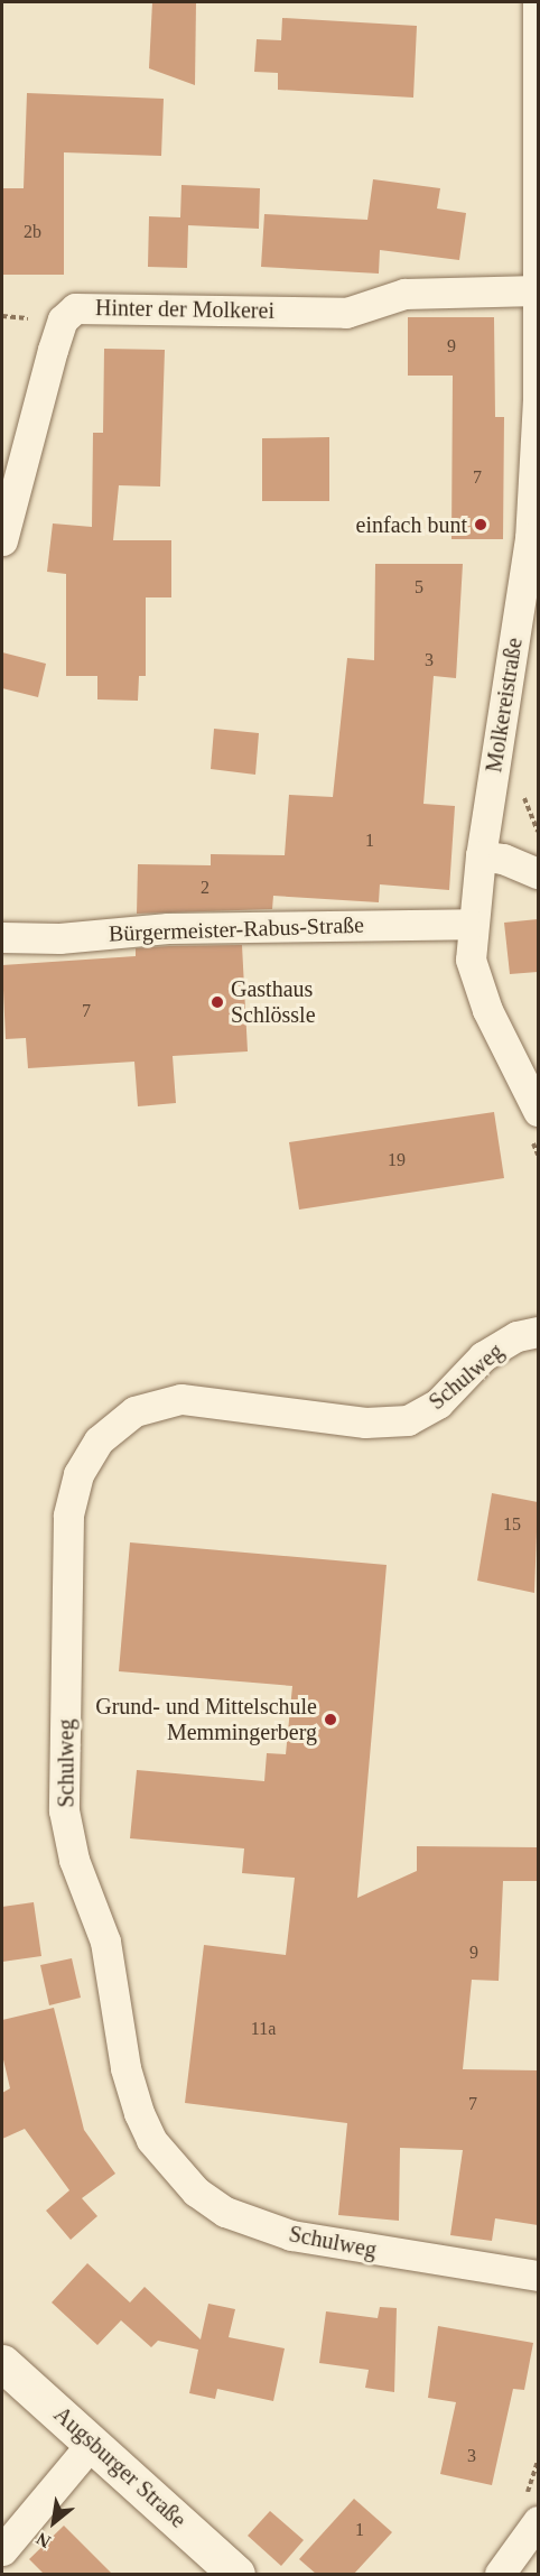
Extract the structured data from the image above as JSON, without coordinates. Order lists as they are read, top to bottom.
{
  "streets": {
    "street": [
      "Hinter der Molkerei",
      "Molkereistraße",
      "Bürgermeister-Rabus-Straße",
      "Schulweg",
      "Augsburger Straße"
    ]
  },
  "crossings": [
    ["Hinter der Molkerei", "Molkereistraße"],
    ["Molkereistraße", "Bürgermeister-Rabus-Straße"]
  ],
  "places": ["einfach bunt", "Gasthaus Schlössle", "Grund- und Mittelschule Memmingerberg"],
  "house_numbers": [
    "2b",
    "9",
    "7",
    "5",
    "3",
    "1",
    "2",
    "7",
    "19",
    "15",
    "9",
    "11a",
    "7",
    "3",
    "1"
  ],
  "north": "bottom left"
}
